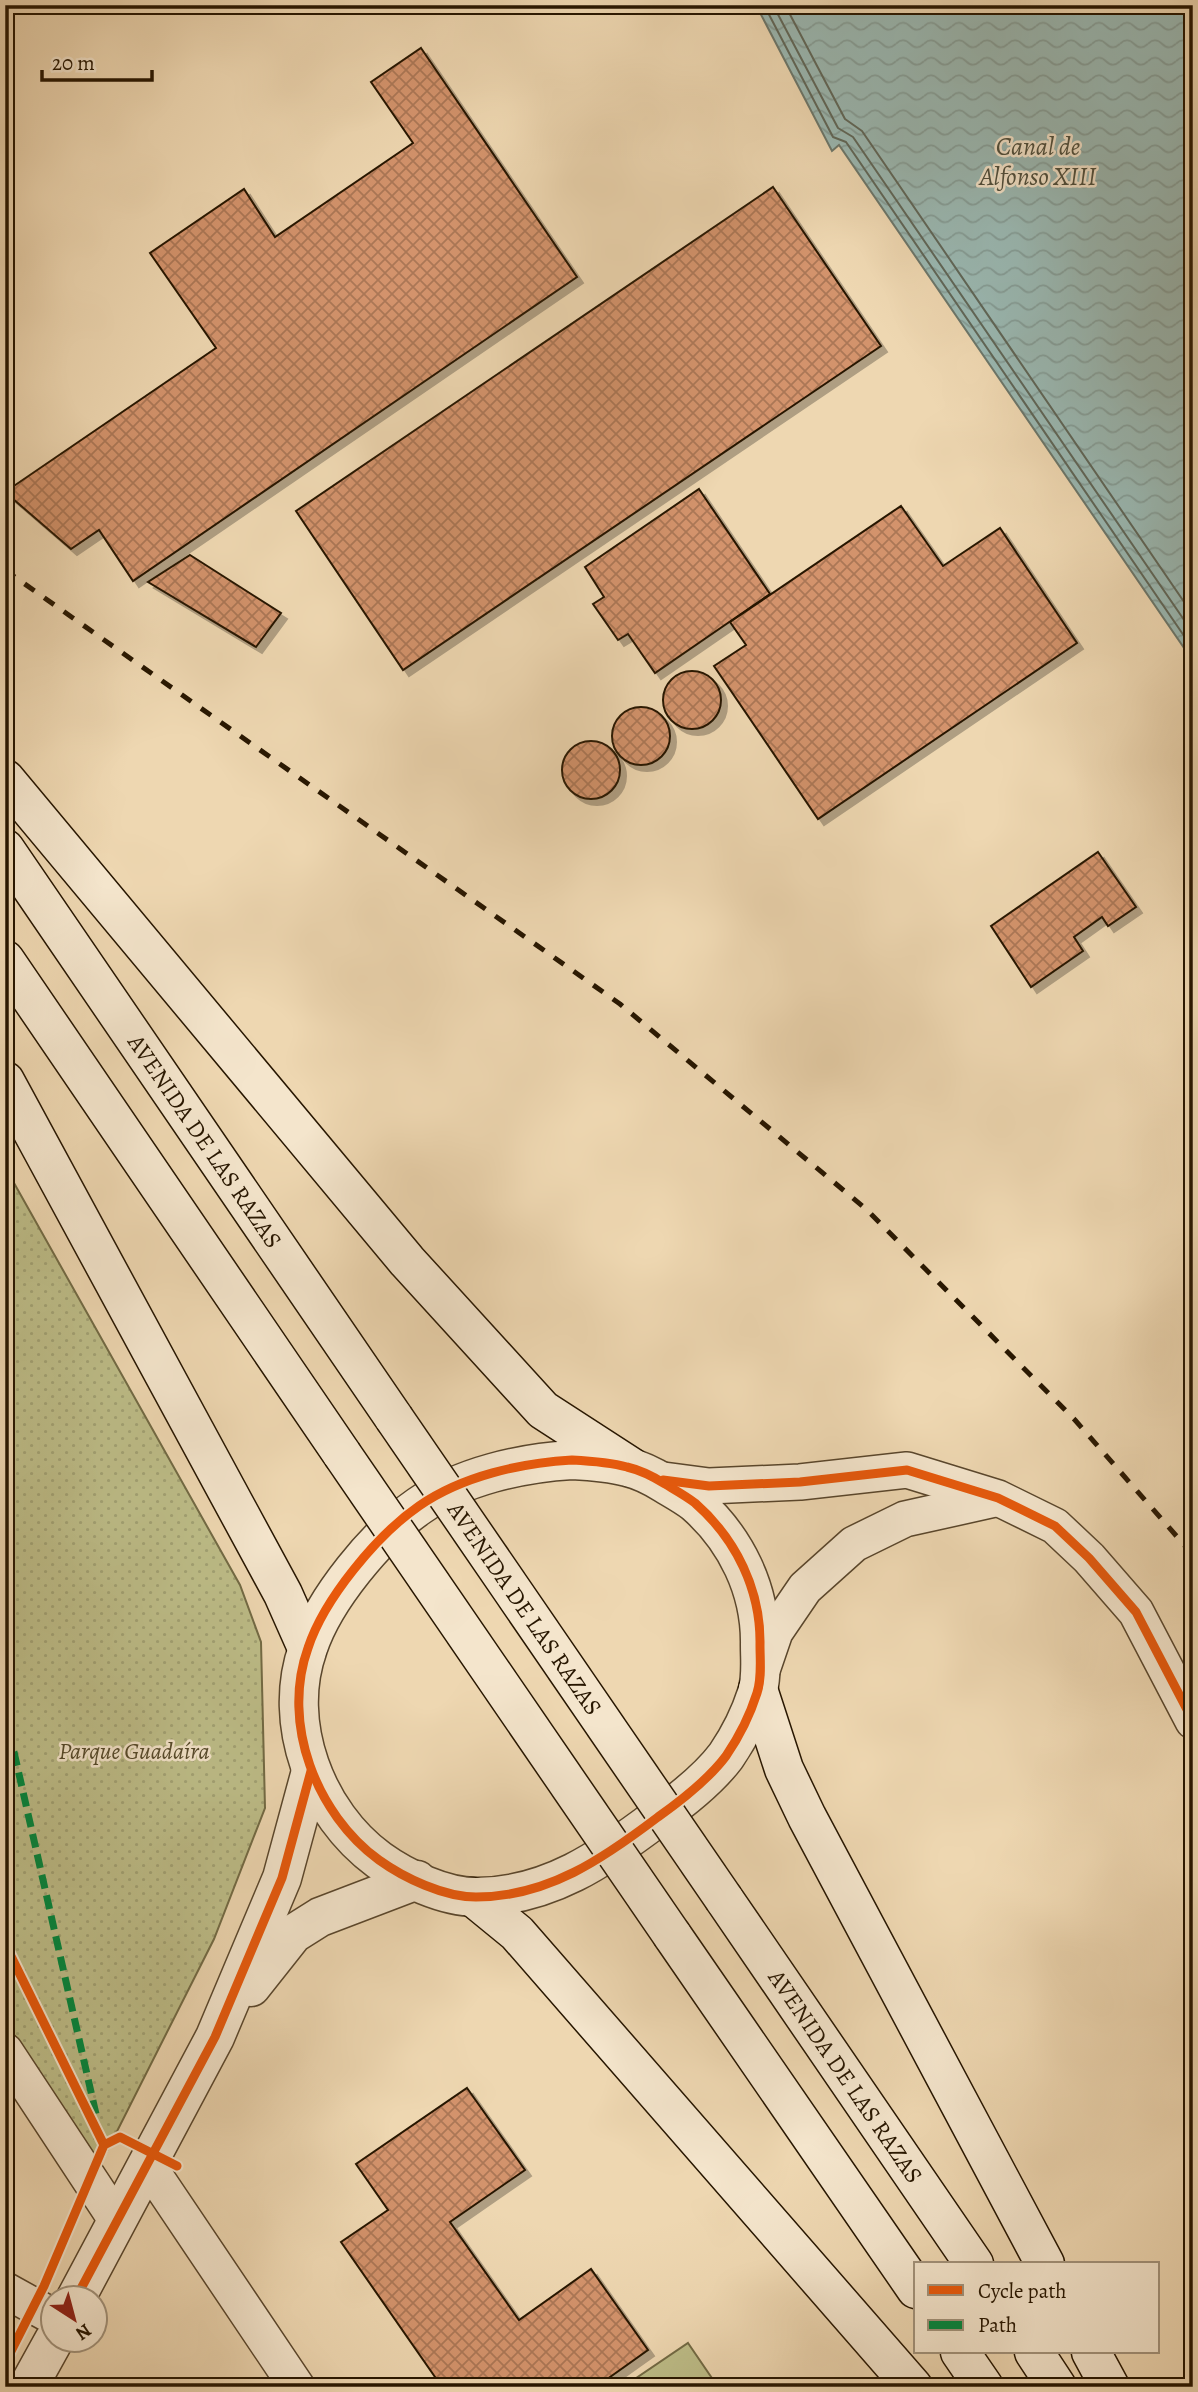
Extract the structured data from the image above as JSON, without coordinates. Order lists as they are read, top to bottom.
{
  "streets": {
    "main road": ["AVENIDA DE LAS RAZAS"]
  },
  "water": ["Canal de Alfonso XIII"],
  "parks": ["Parque Guadaíra"],
  "legend": ["Cycle path", "Path"],
  "scale_bar": "20 m",
  "north": "bottom right"
}
